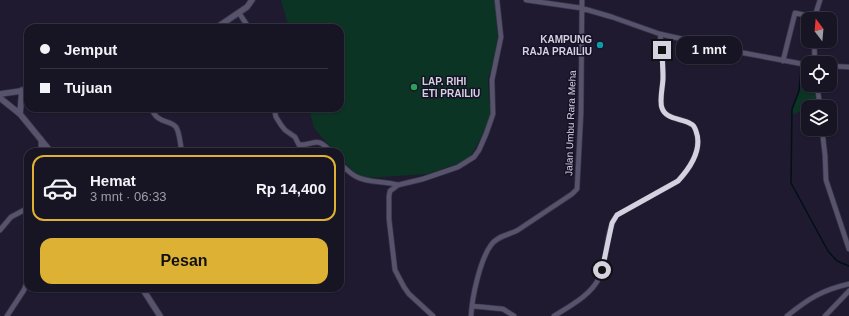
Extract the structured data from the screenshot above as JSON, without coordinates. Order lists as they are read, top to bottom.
{
  "streets": {
    "street": ["Jalan Umbu Rara Meha"]
  },
  "places": ["KAMPUNG RAJA PRAILIU", "LAP. RIHI ETI PRAILIU"],
  "north": "top",
  "page": {
    "banner": ["Jemput", "Tujuan"],
    "bubble": "1 mnt",
    "list": [
      {
        "name": "Hemat",
        "note": "3 mnt · 06:33",
        "value": "Rp 14,400"
      }
    ],
    "buttons": "Pesan"
  }
}
